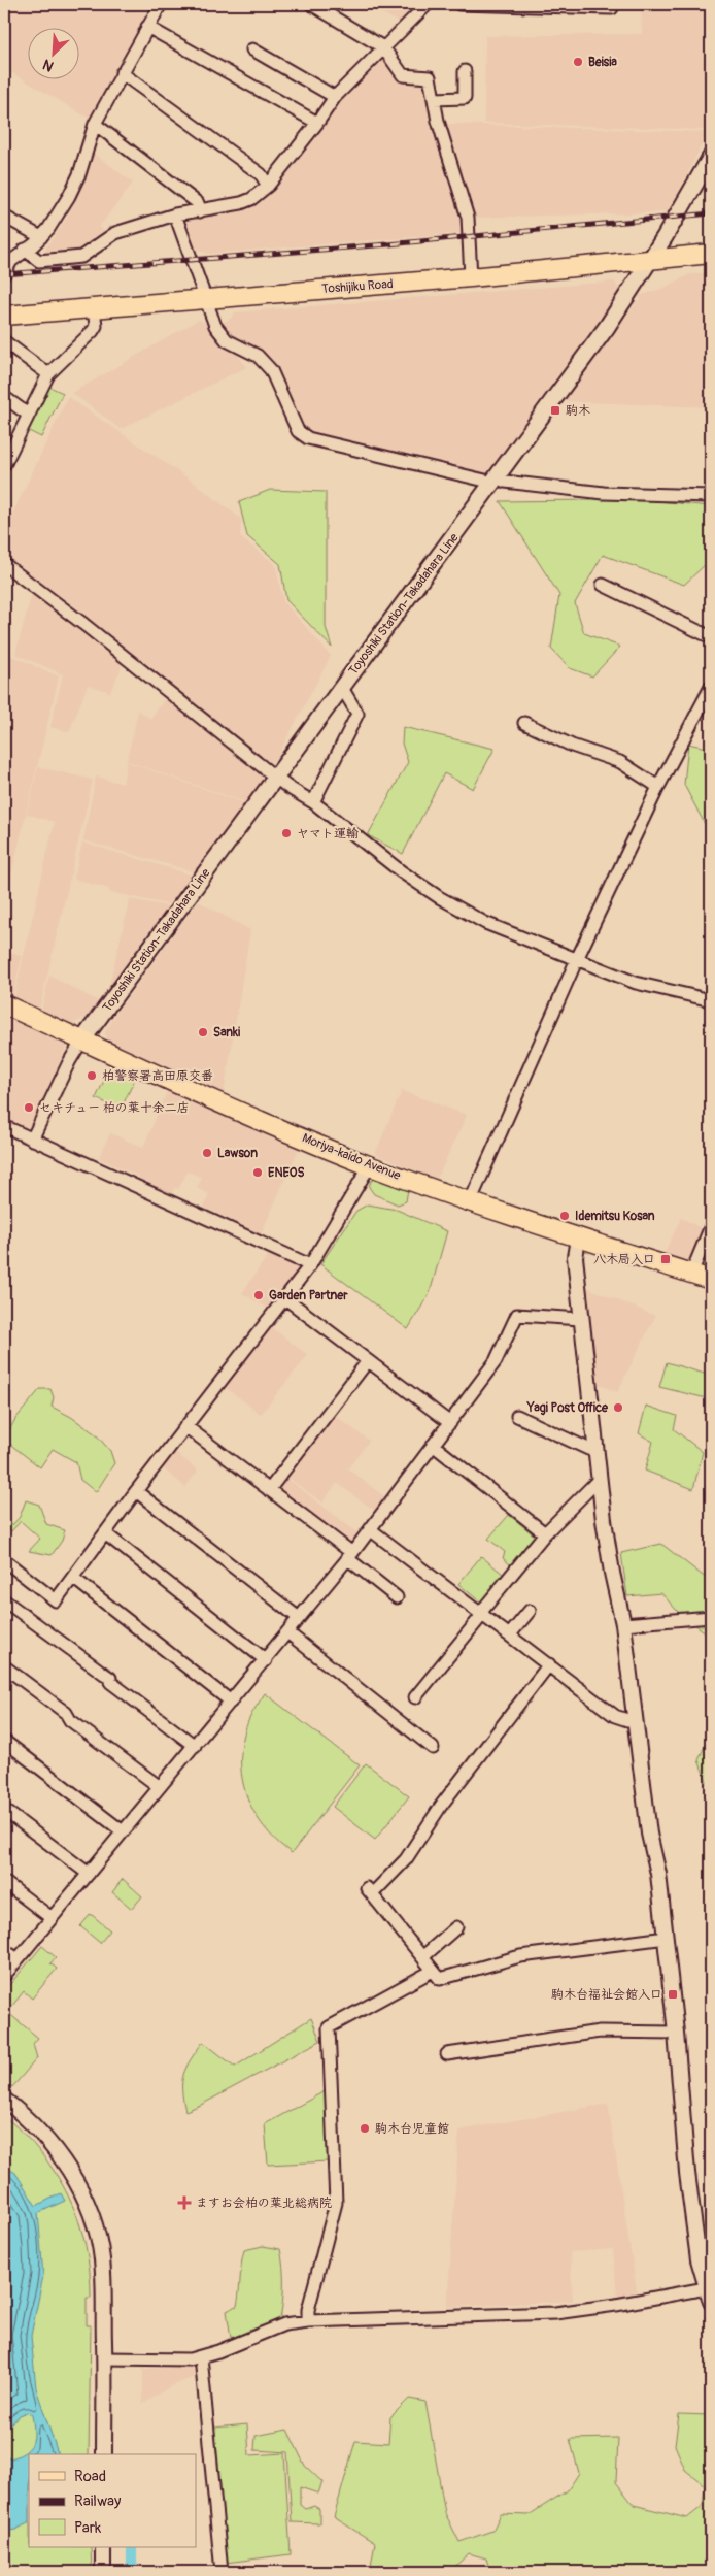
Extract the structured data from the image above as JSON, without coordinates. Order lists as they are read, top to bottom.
{
  "streets": {
    "main road": ["Toshijiku Road", "Toyoshiki Station-Takadahara Line", "Moriya-kaido Avenue"]
  },
  "crossings": [
    ["Toshijiku Road", "Toyoshiki Station-Takadahara Line"],
    ["Toyoshiki Station-Takadahara Line", "Moriya-kaido Avenue"]
  ],
  "places": {
    "other": [
      "Beisia",
      "ヤマト運輸",
      "Sanki",
      "柏警察署高田原交番",
      "セキチュー 柏の葉十余二店",
      "Lawson",
      "ENEOS",
      "Idemitsu Kosan",
      "Garden Partner",
      "Yagi Post Office",
      "駒木台児童館"
    ],
    "transit": ["駒木", "八木局入口", "駒木台福祉会館入口"],
    "health": ["ますお会柏の葉北総病院"]
  },
  "legend": ["Road", "Railway", "Park"],
  "north": "bottom left"
}
